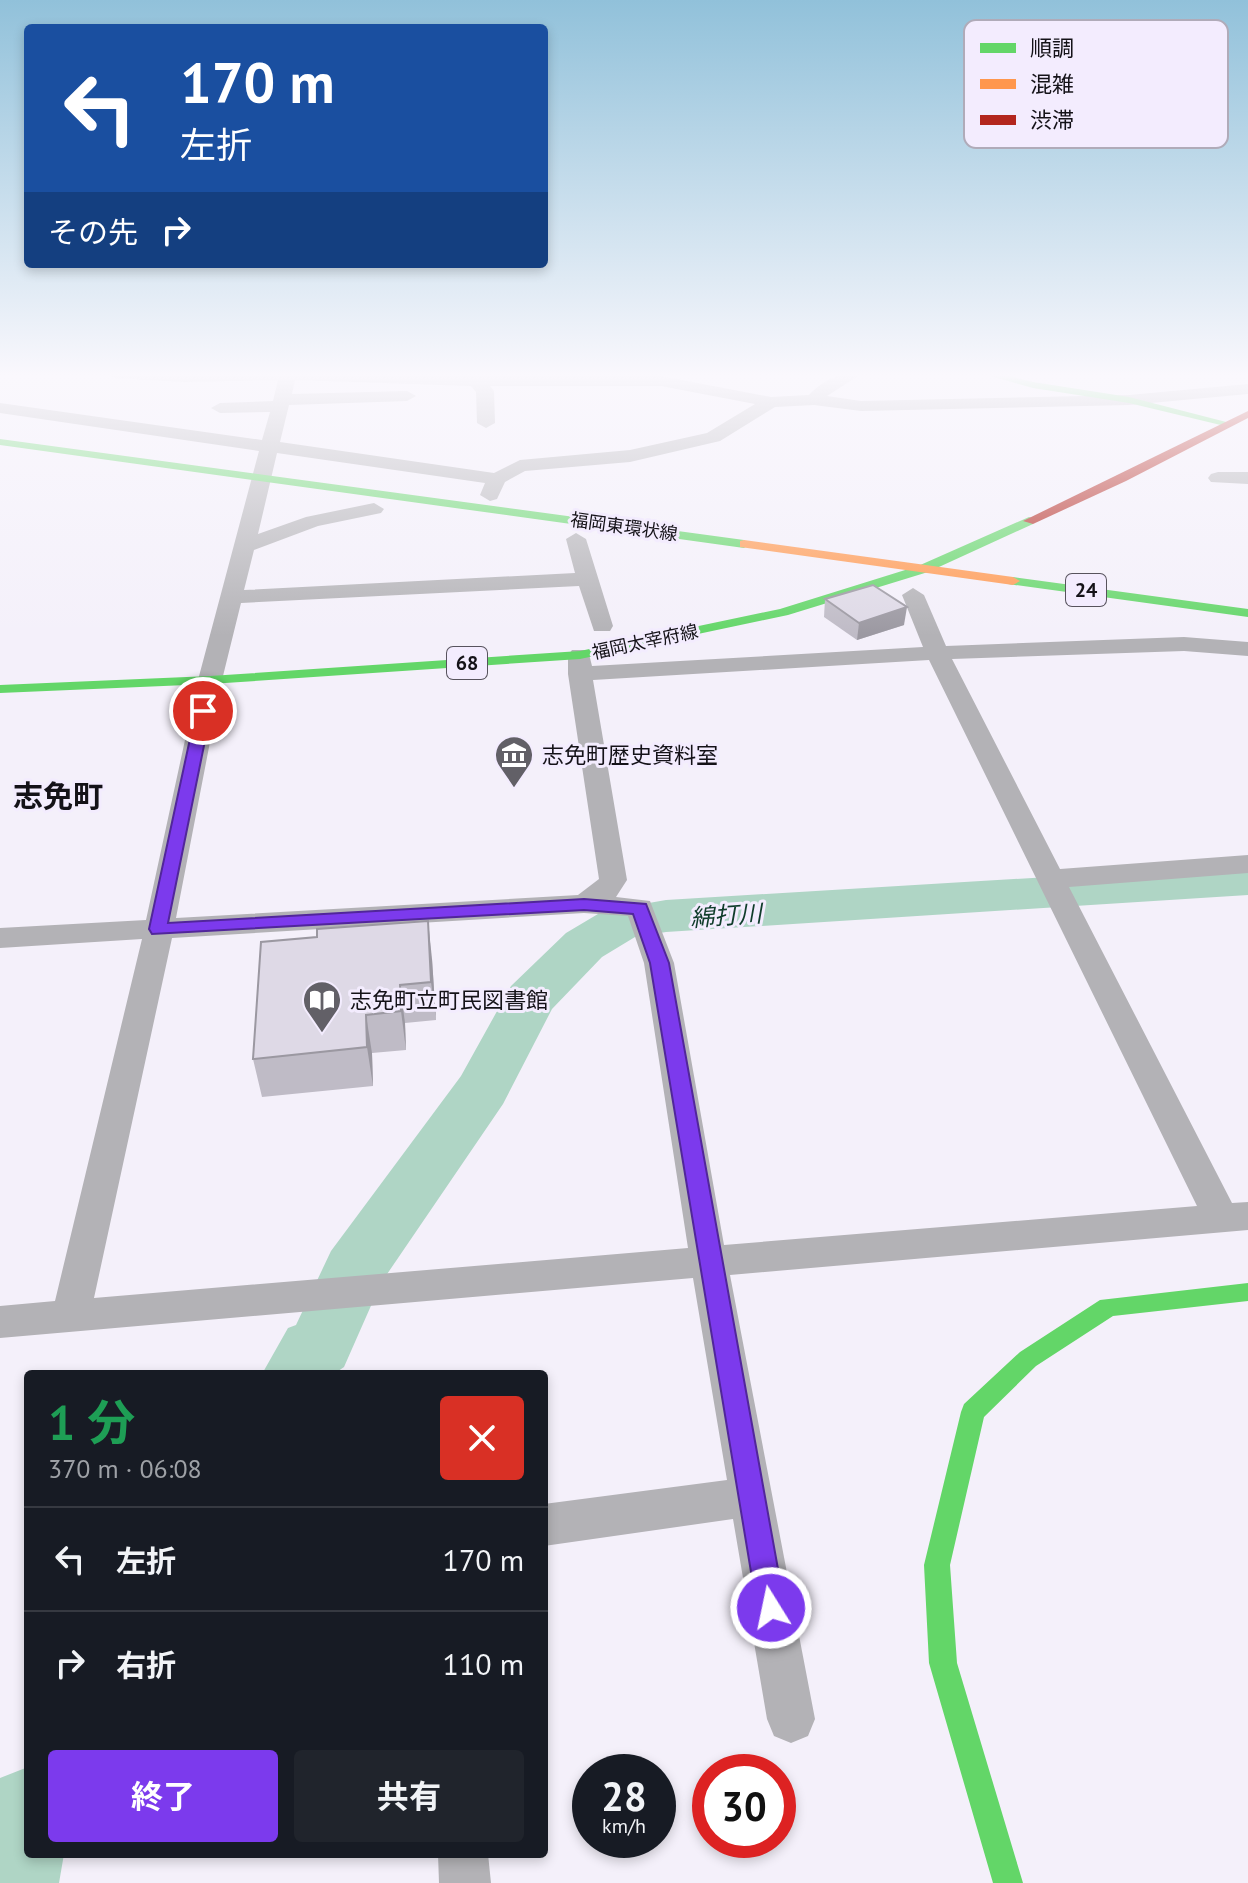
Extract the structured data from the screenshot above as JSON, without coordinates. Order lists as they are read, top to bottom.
{
  "streets": {
    "main road": [
      "福岡東環状線",
      "24",
      "福岡太宰府線",
      "68"
    ]
  },
  "crossings": [
    ["福岡東環状線", "福岡太宰府線"]
  ],
  "districts": ["志免町"],
  "water": ["綿打川"],
  "places": {
    "museum": ["志免町歴史資料室"],
    "library": ["志免町立町民図書館"]
  },
  "legend": ["順調", "混雑", "渋滞"],
  "page": {
    "turn": ["170 m", "左折"],
    "then": "その先",
    "heading": ["1 分", "370 m · 06:08"],
    "list": [
      {
        "name": "左折",
        "value": "170 m"
      },
      {
        "name": "右折",
        "value": "110 m"
      }
    ],
    "buttons": ["終了", "共有"],
    "speed": "28 km/h",
    "limit": "30"
  }
}
